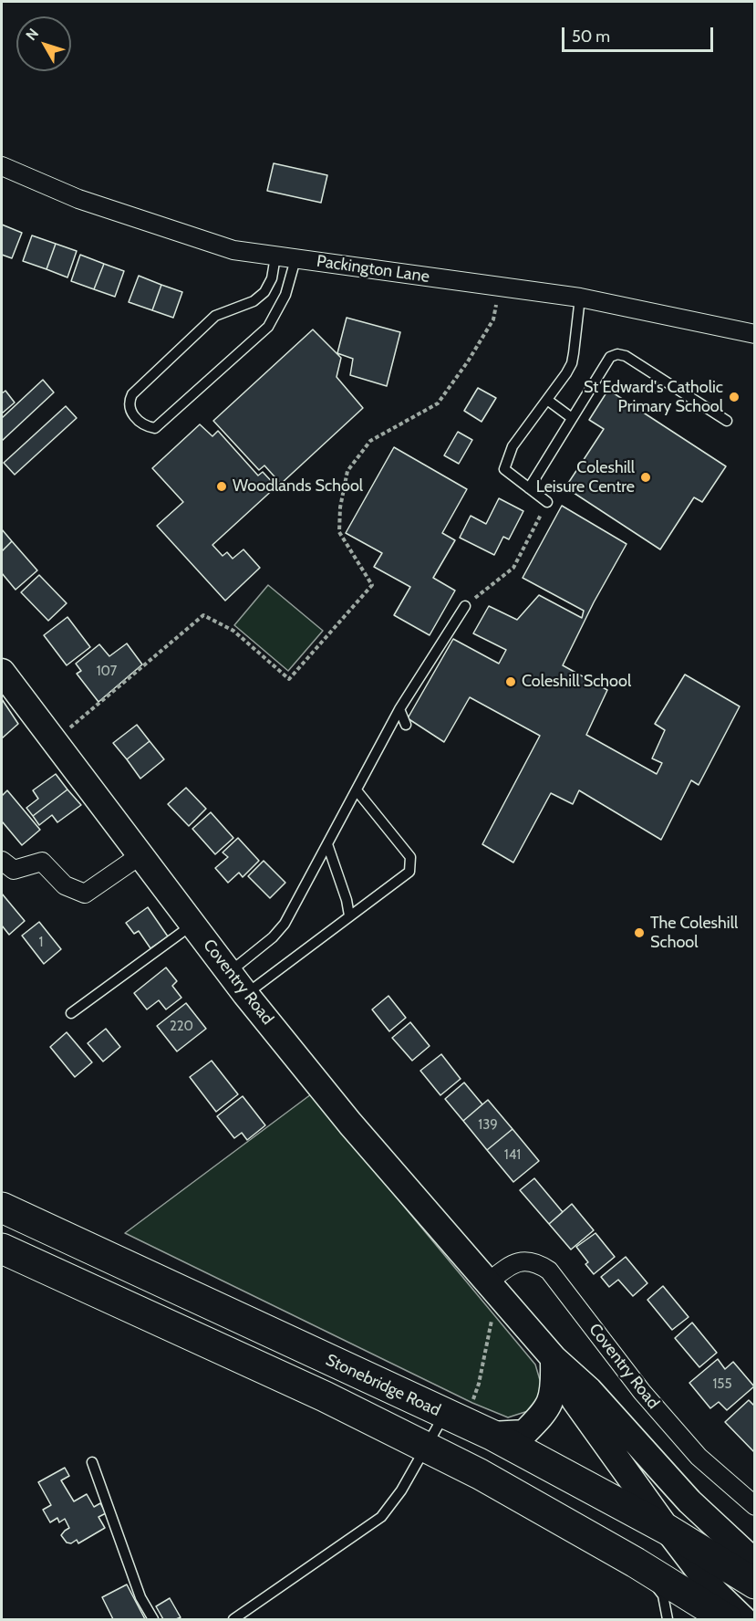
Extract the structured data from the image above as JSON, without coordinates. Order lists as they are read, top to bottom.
{
  "streets": {
    "highway": ["Stonebridge Road"],
    "main road": ["Coventry Road"],
    "street": ["Packington Lane"]
  },
  "places": [
    "St Edward's Catholic Primary School",
    "Coleshill Leisure Centre",
    "Woodlands School",
    "Coleshill School",
    "The Coleshill School"
  ],
  "house_numbers": [
    "107",
    "1",
    "220",
    "139",
    "141",
    "155"
  ],
  "scale_bar": "50 m",
  "north": "top left"
}
